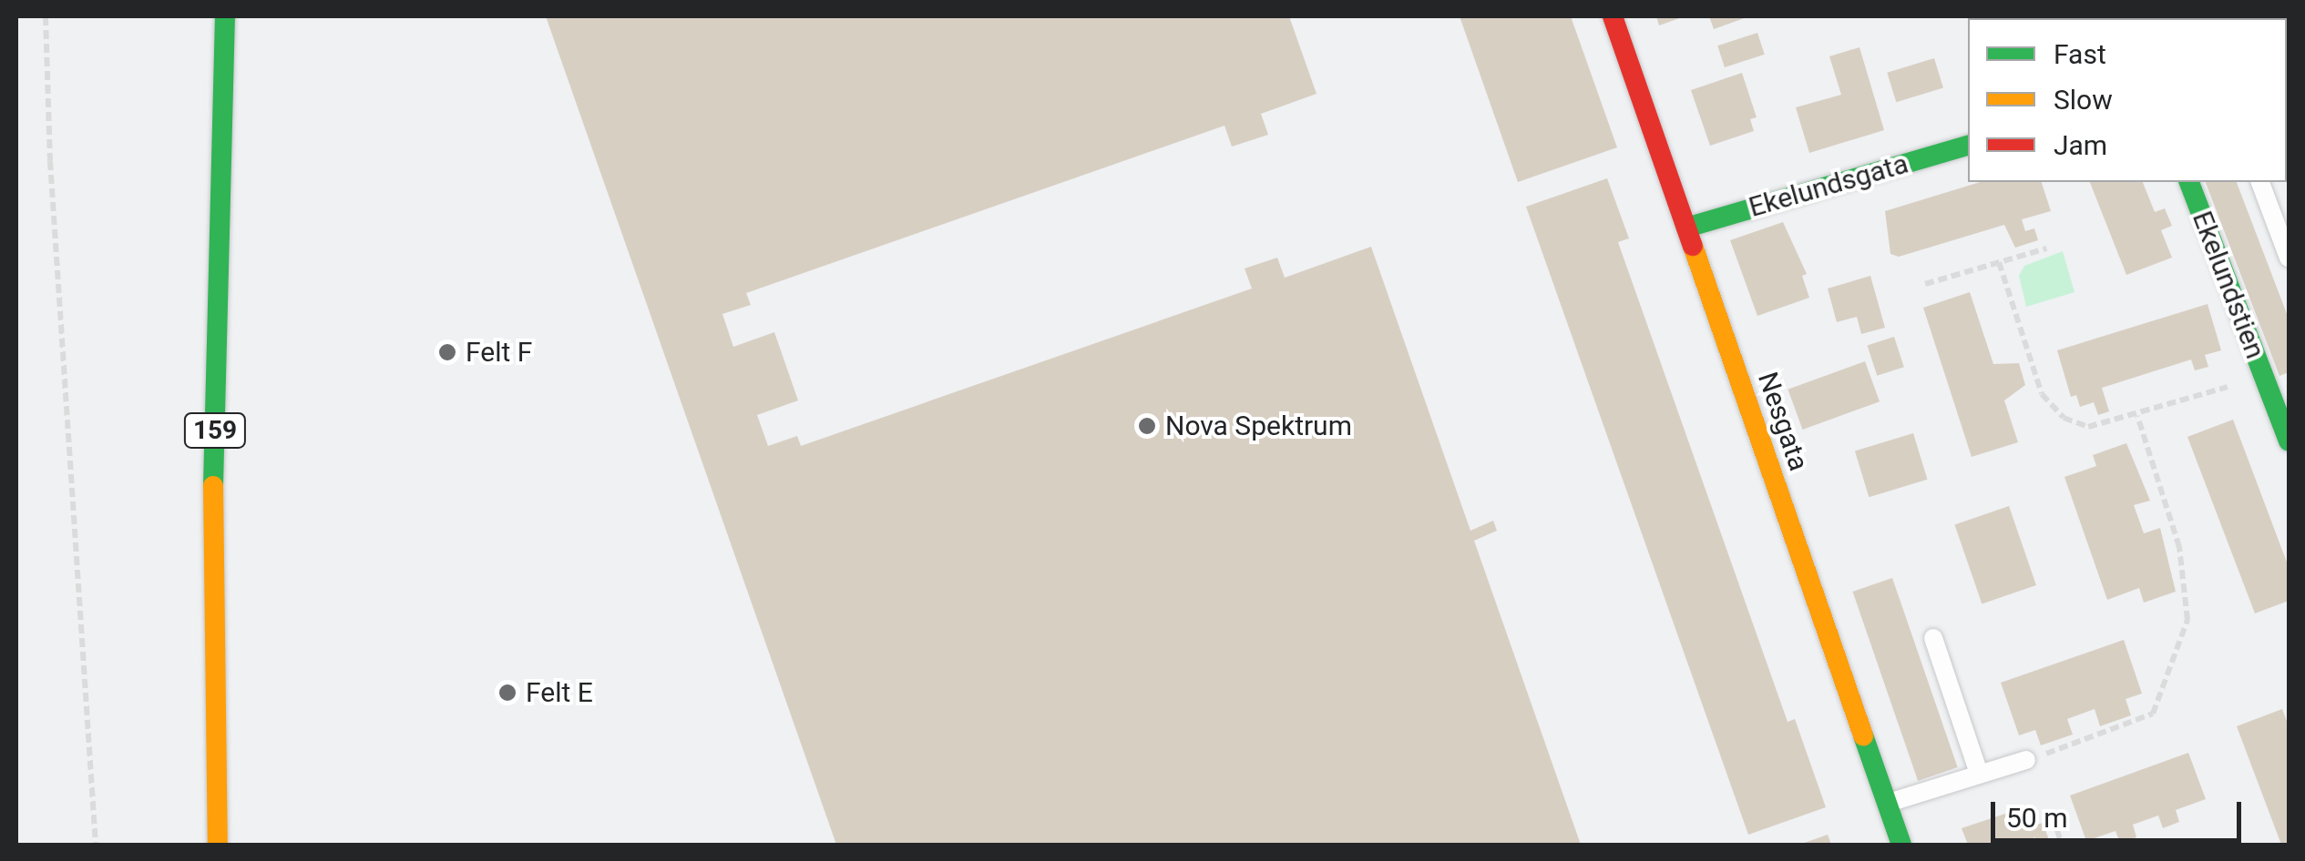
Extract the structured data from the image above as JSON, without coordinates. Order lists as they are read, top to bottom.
{
  "streets": {
    "main road": [
      "Ekelundsgata",
      "Ekelundstien",
      "Nesgata",
      "159"
    ]
  },
  "crossings": [
    ["Ekelundsgata", "Nesgata"]
  ],
  "places": ["Felt F", "Nova Spektrum", "Felt E"],
  "legend": ["Fast", "Slow", "Jam"],
  "scale_bar": "50 m"
}
